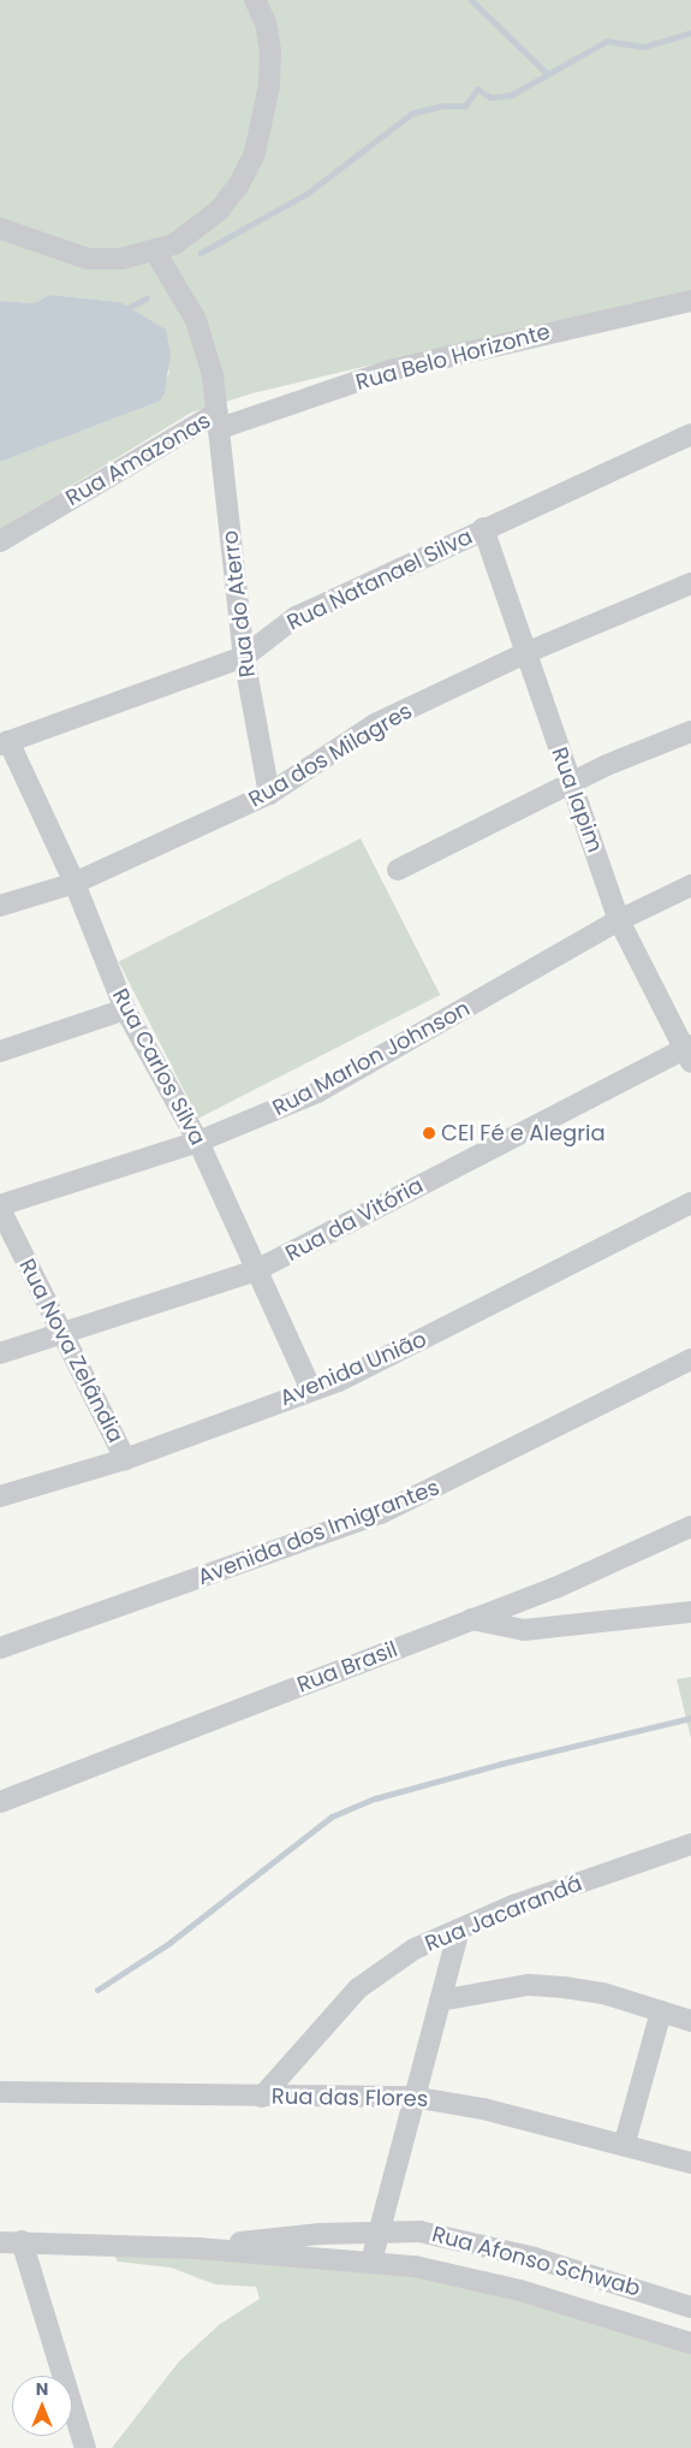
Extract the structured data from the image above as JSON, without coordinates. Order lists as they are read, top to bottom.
{
  "streets": {
    "street": [
      "Rua Belo Horizonte",
      "Rua Amazonas",
      "Rua Natanael Silva",
      "Rua do Aterro",
      "Rua dos Milagres",
      "Rua Iapim",
      "Rua Marlon Johnson",
      "Rua Carlos Silva",
      "Rua da Vitória",
      "Rua Nova Zelândia",
      "Avenida União",
      "Avenida dos Imigrantes",
      "Rua Brasil",
      "Rua Jacarandá",
      "Rua das Flores",
      "Rua Afonso Schwab"
    ]
  },
  "crossings": [
    ["Rua Belo Horizonte", "Rua Amazonas"],
    ["Rua Belo Horizonte", "Rua do Aterro"],
    ["Rua Amazonas", "Rua do Aterro"],
    ["Rua Natanael Silva", "Rua do Aterro"],
    ["Rua Natanael Silva", "Rua Iapim"],
    ["Rua Natanael Silva", "Rua Carlos Silva"],
    ["Rua do Aterro", "Rua dos Milagres"],
    ["Rua dos Milagres", "Rua Iapim"],
    ["Rua dos Milagres", "Rua Carlos Silva"],
    ["Rua Iapim", "Rua Marlon Johnson"],
    ["Rua Iapim", "Rua da Vitória"],
    ["Rua Marlon Johnson", "Rua Carlos Silva"],
    ["Rua Marlon Johnson", "Rua Nova Zelândia"],
    ["Rua Carlos Silva", "Rua da Vitória"],
    ["Rua Carlos Silva", "Avenida União"],
    ["Rua da Vitória", "Rua Nova Zelândia"],
    ["Rua Nova Zelândia", "Avenida União"],
    ["Rua Jacarandá", "Rua das Flores"]
  ],
  "places": ["CEI Fé e Alegria"],
  "north": "top"
}
